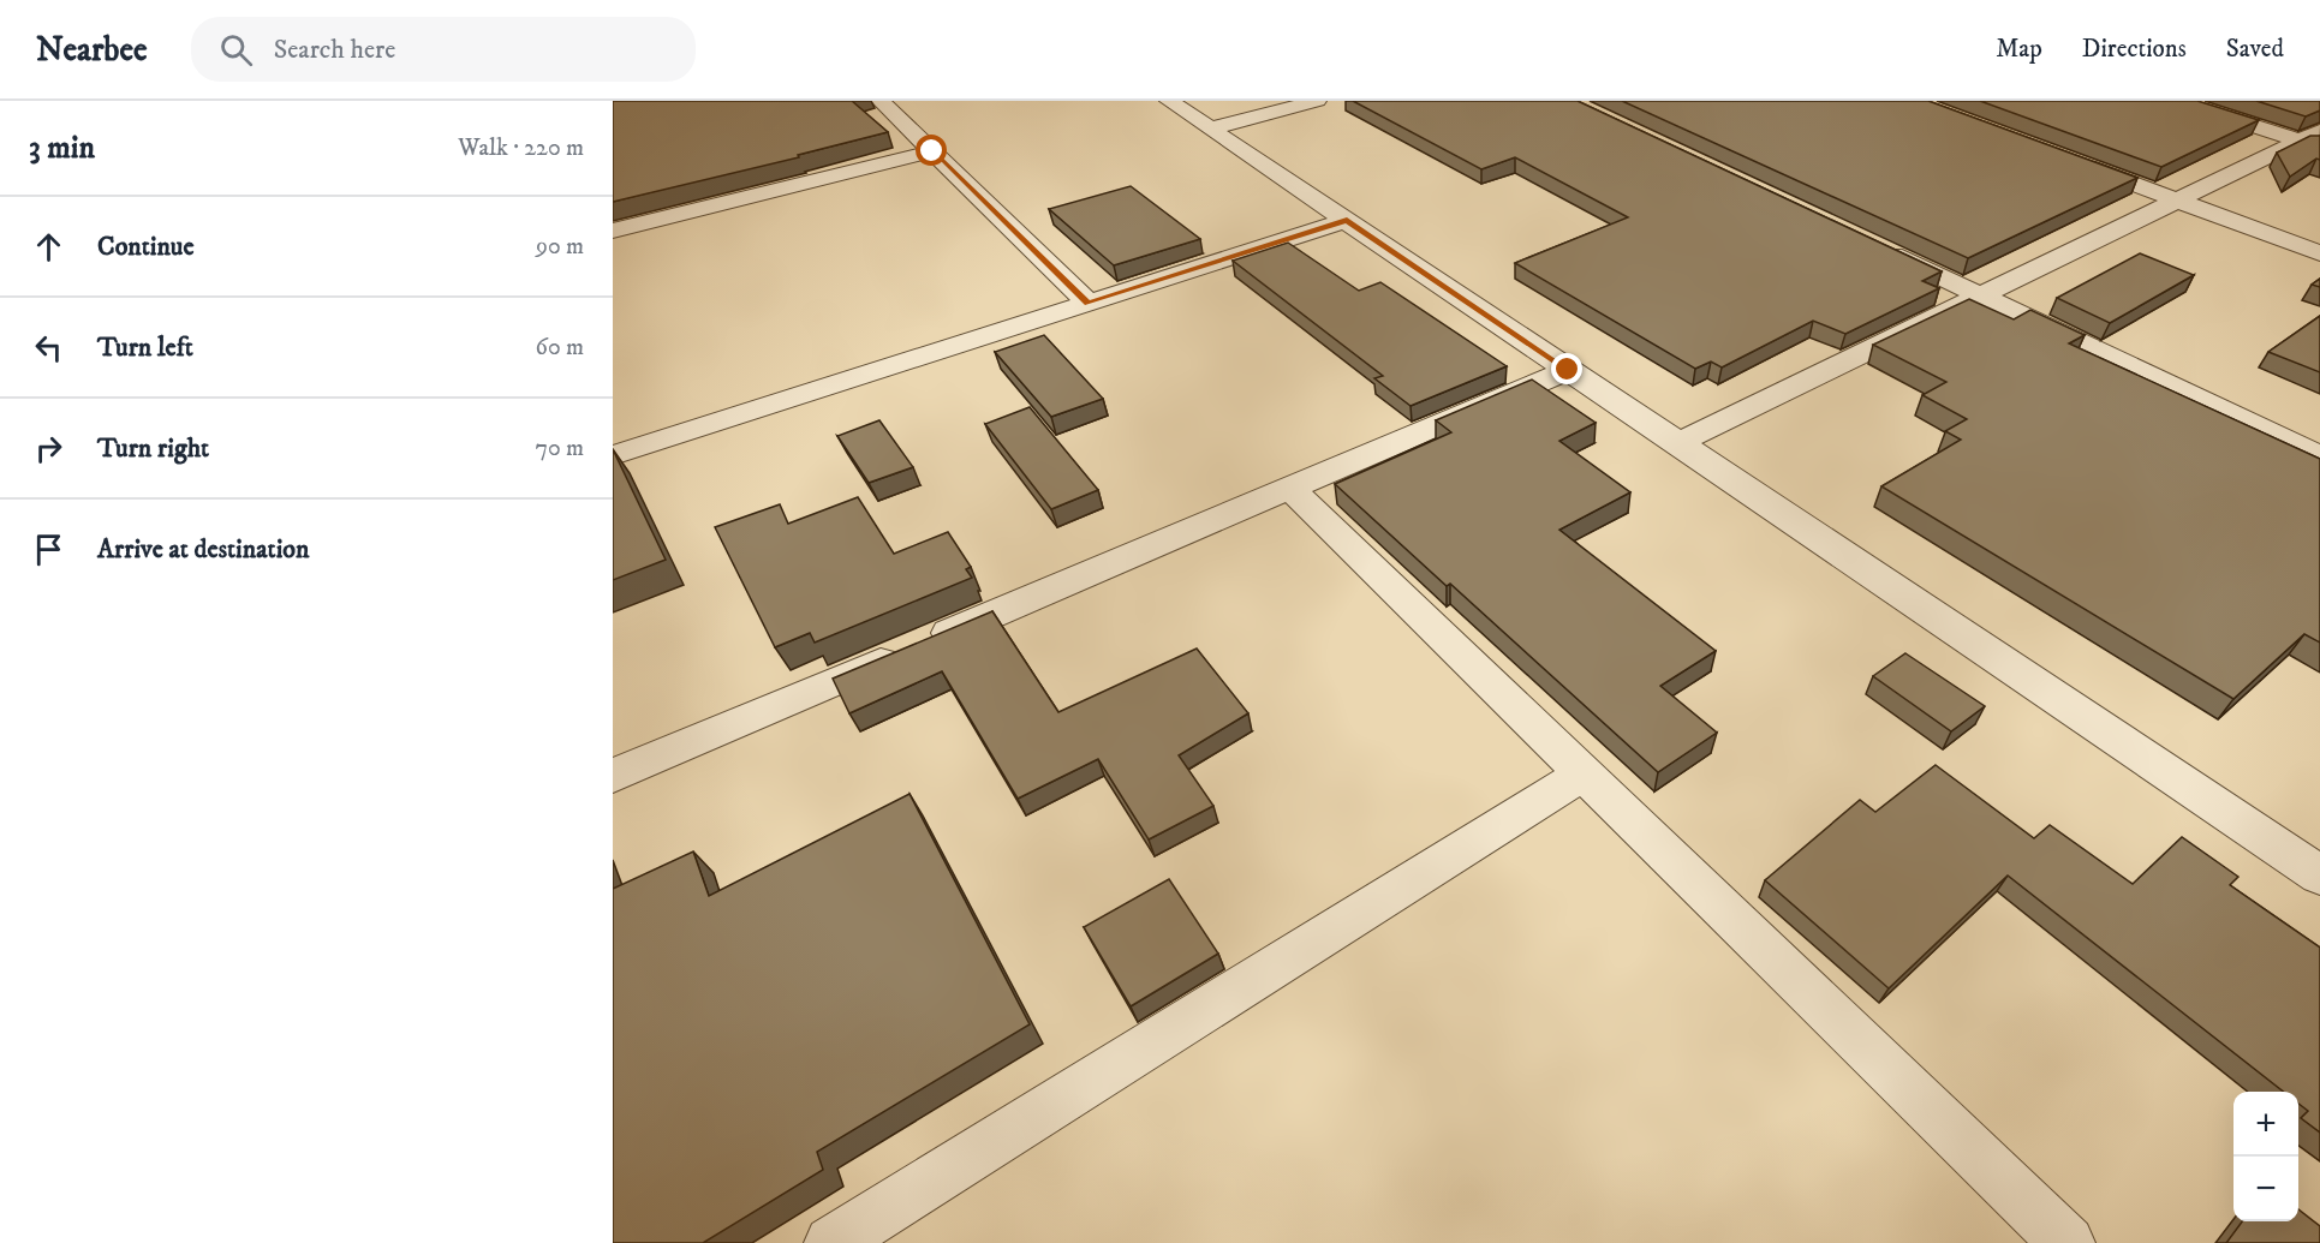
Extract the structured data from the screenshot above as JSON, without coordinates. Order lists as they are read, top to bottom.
{
  "page": {
    "header": "Nearbee",
    "search": "Search here",
    "nav": ["Map", "Directions", "Saved"],
    "heading": ["3 min", "Walk · 220 m"],
    "list": [
      ["Continue", "90 m"],
      ["Turn left", "60 m"],
      ["Turn right", "70 m"],
      "Arrive at destination"
    ],
    "map_buttons": ["+", "−"]
  }
}
